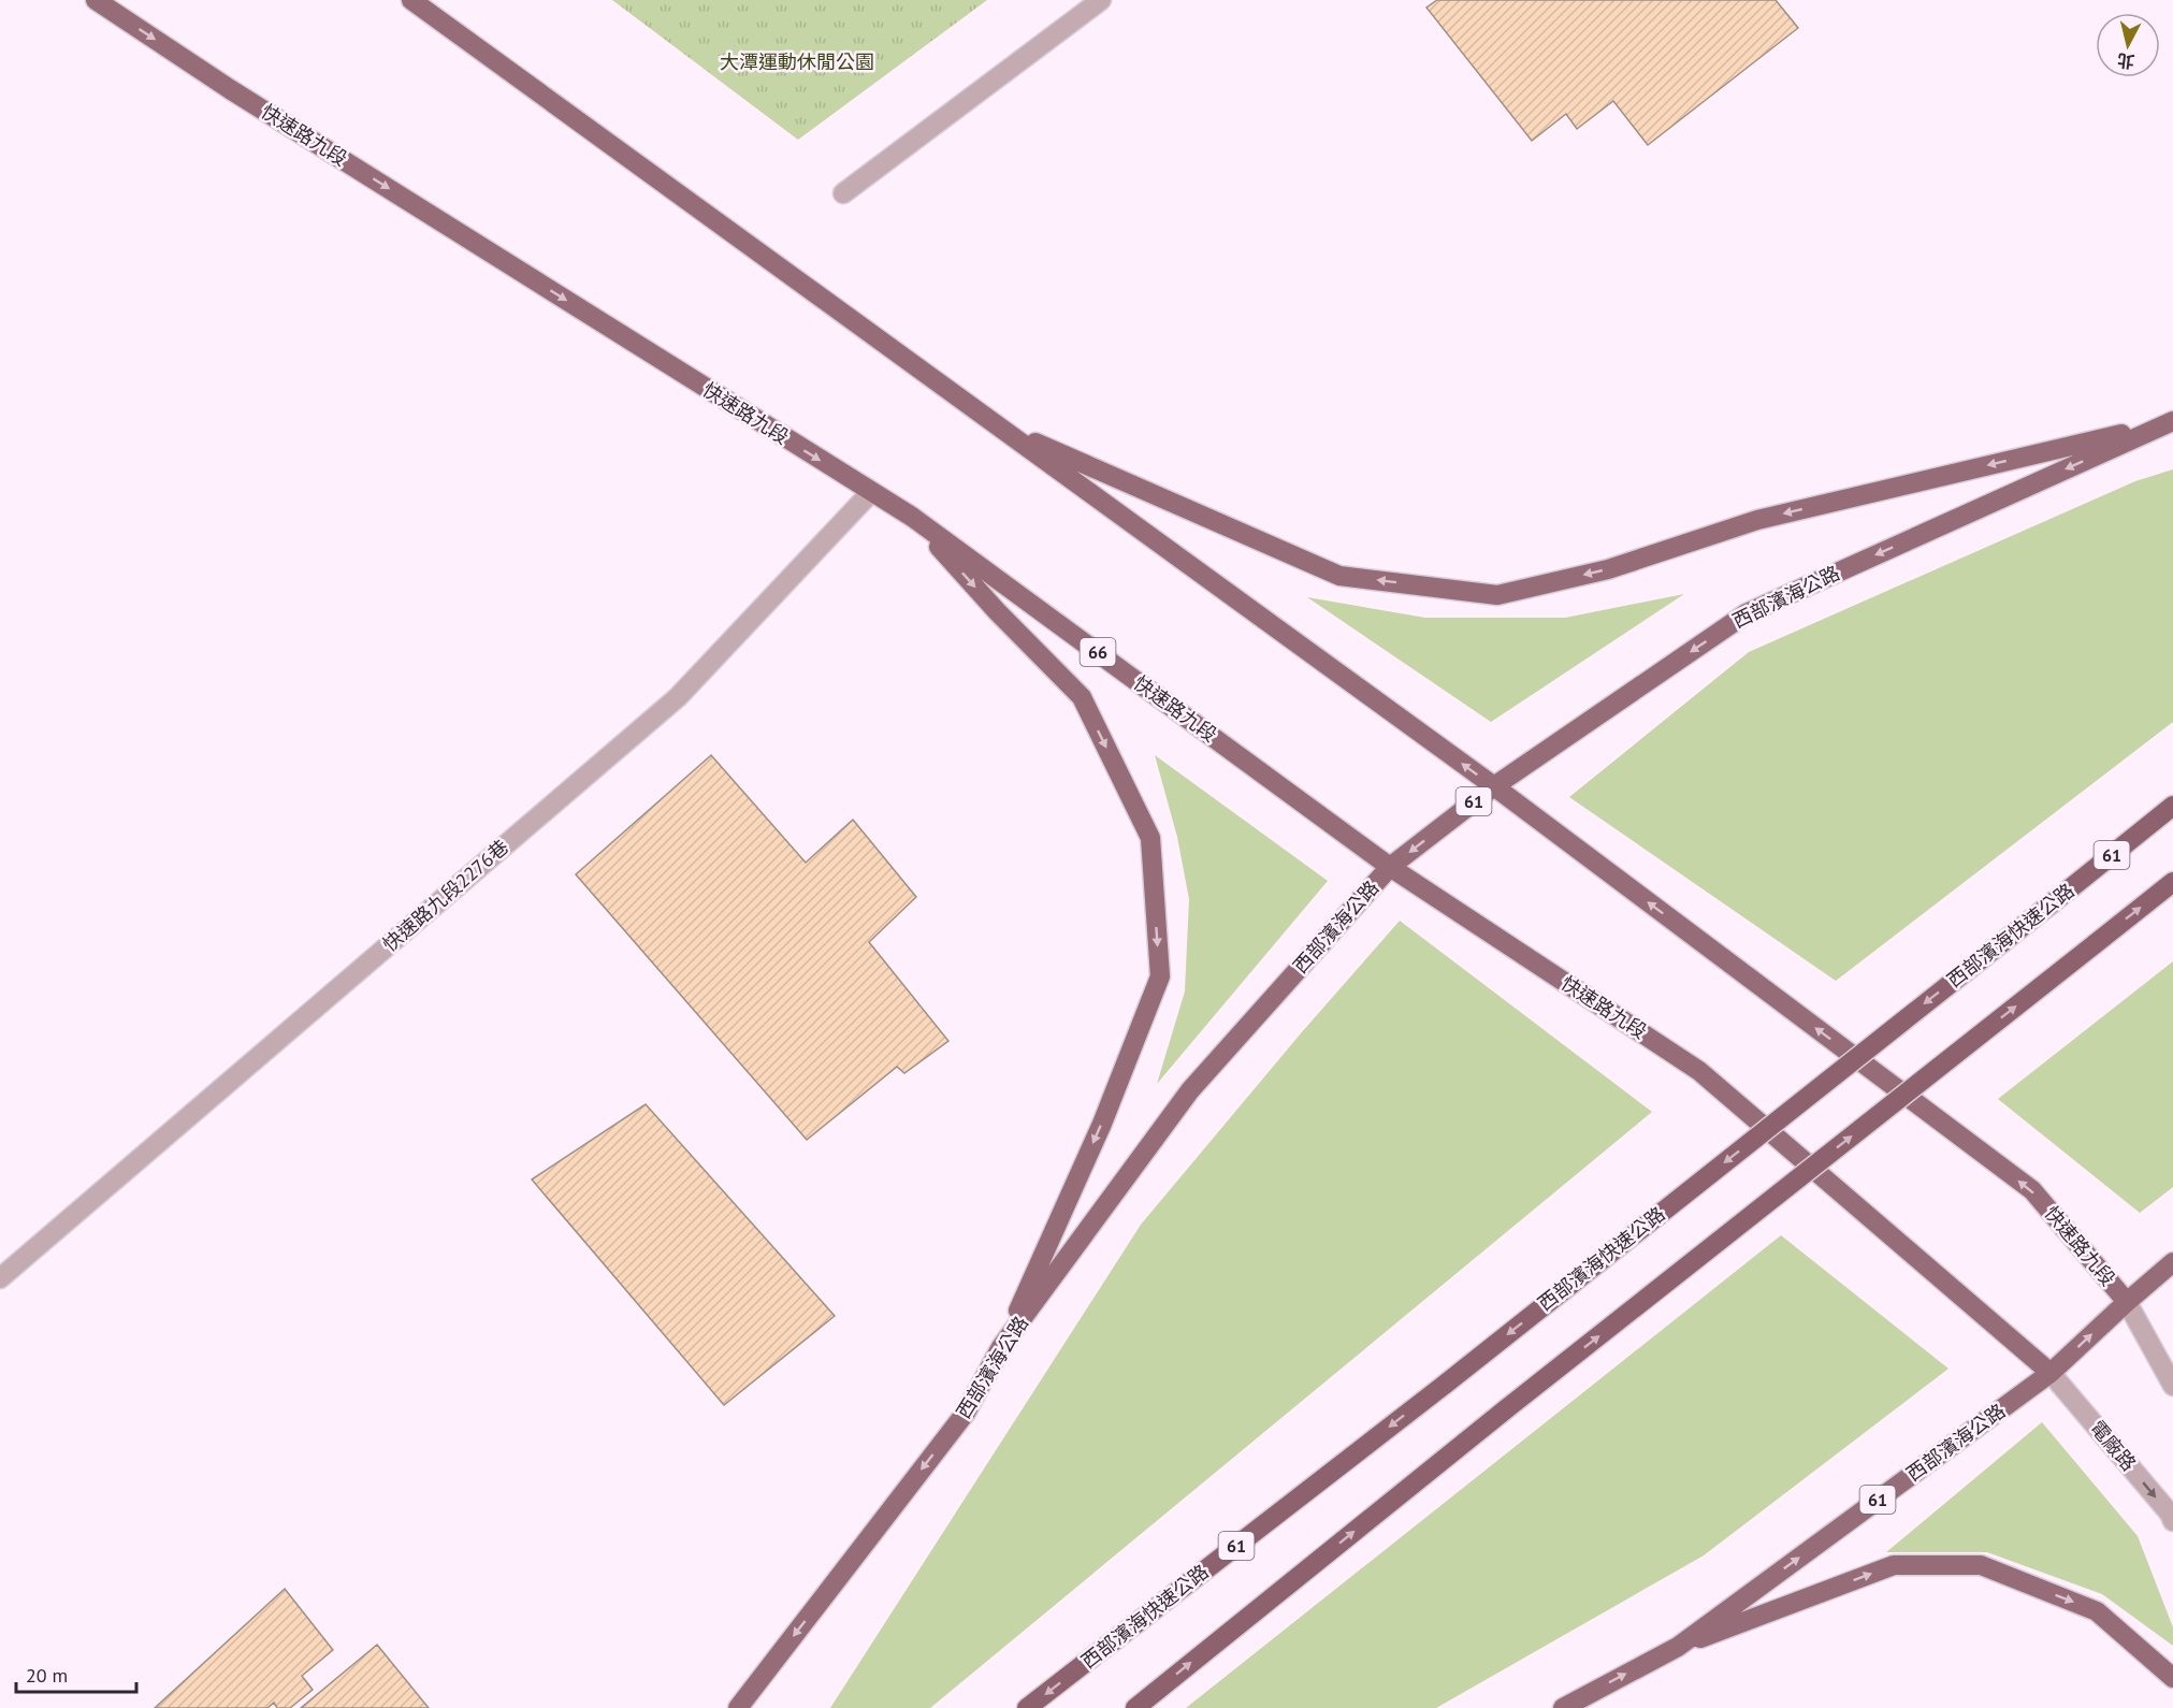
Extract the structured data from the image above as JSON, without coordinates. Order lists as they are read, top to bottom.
{
  "streets": {
    "highway": ["61", "西部濱海快速公路"],
    "main road": ["快速路九段", "西部濱海公路", "66"],
    "street": ["快速路九段2276巷", "電廠路"]
  },
  "crossings": [
    ["快速路九段", "西部濱海公路"],
    ["快速路九段", "快速路九段2276巷"],
    ["快速路九段", "電廠路"],
    ["西部濱海公路", "電廠路"]
  ],
  "parks": ["大潭運動休閒公園"],
  "scale_bar": "20 m",
  "north": "bottom"
}
